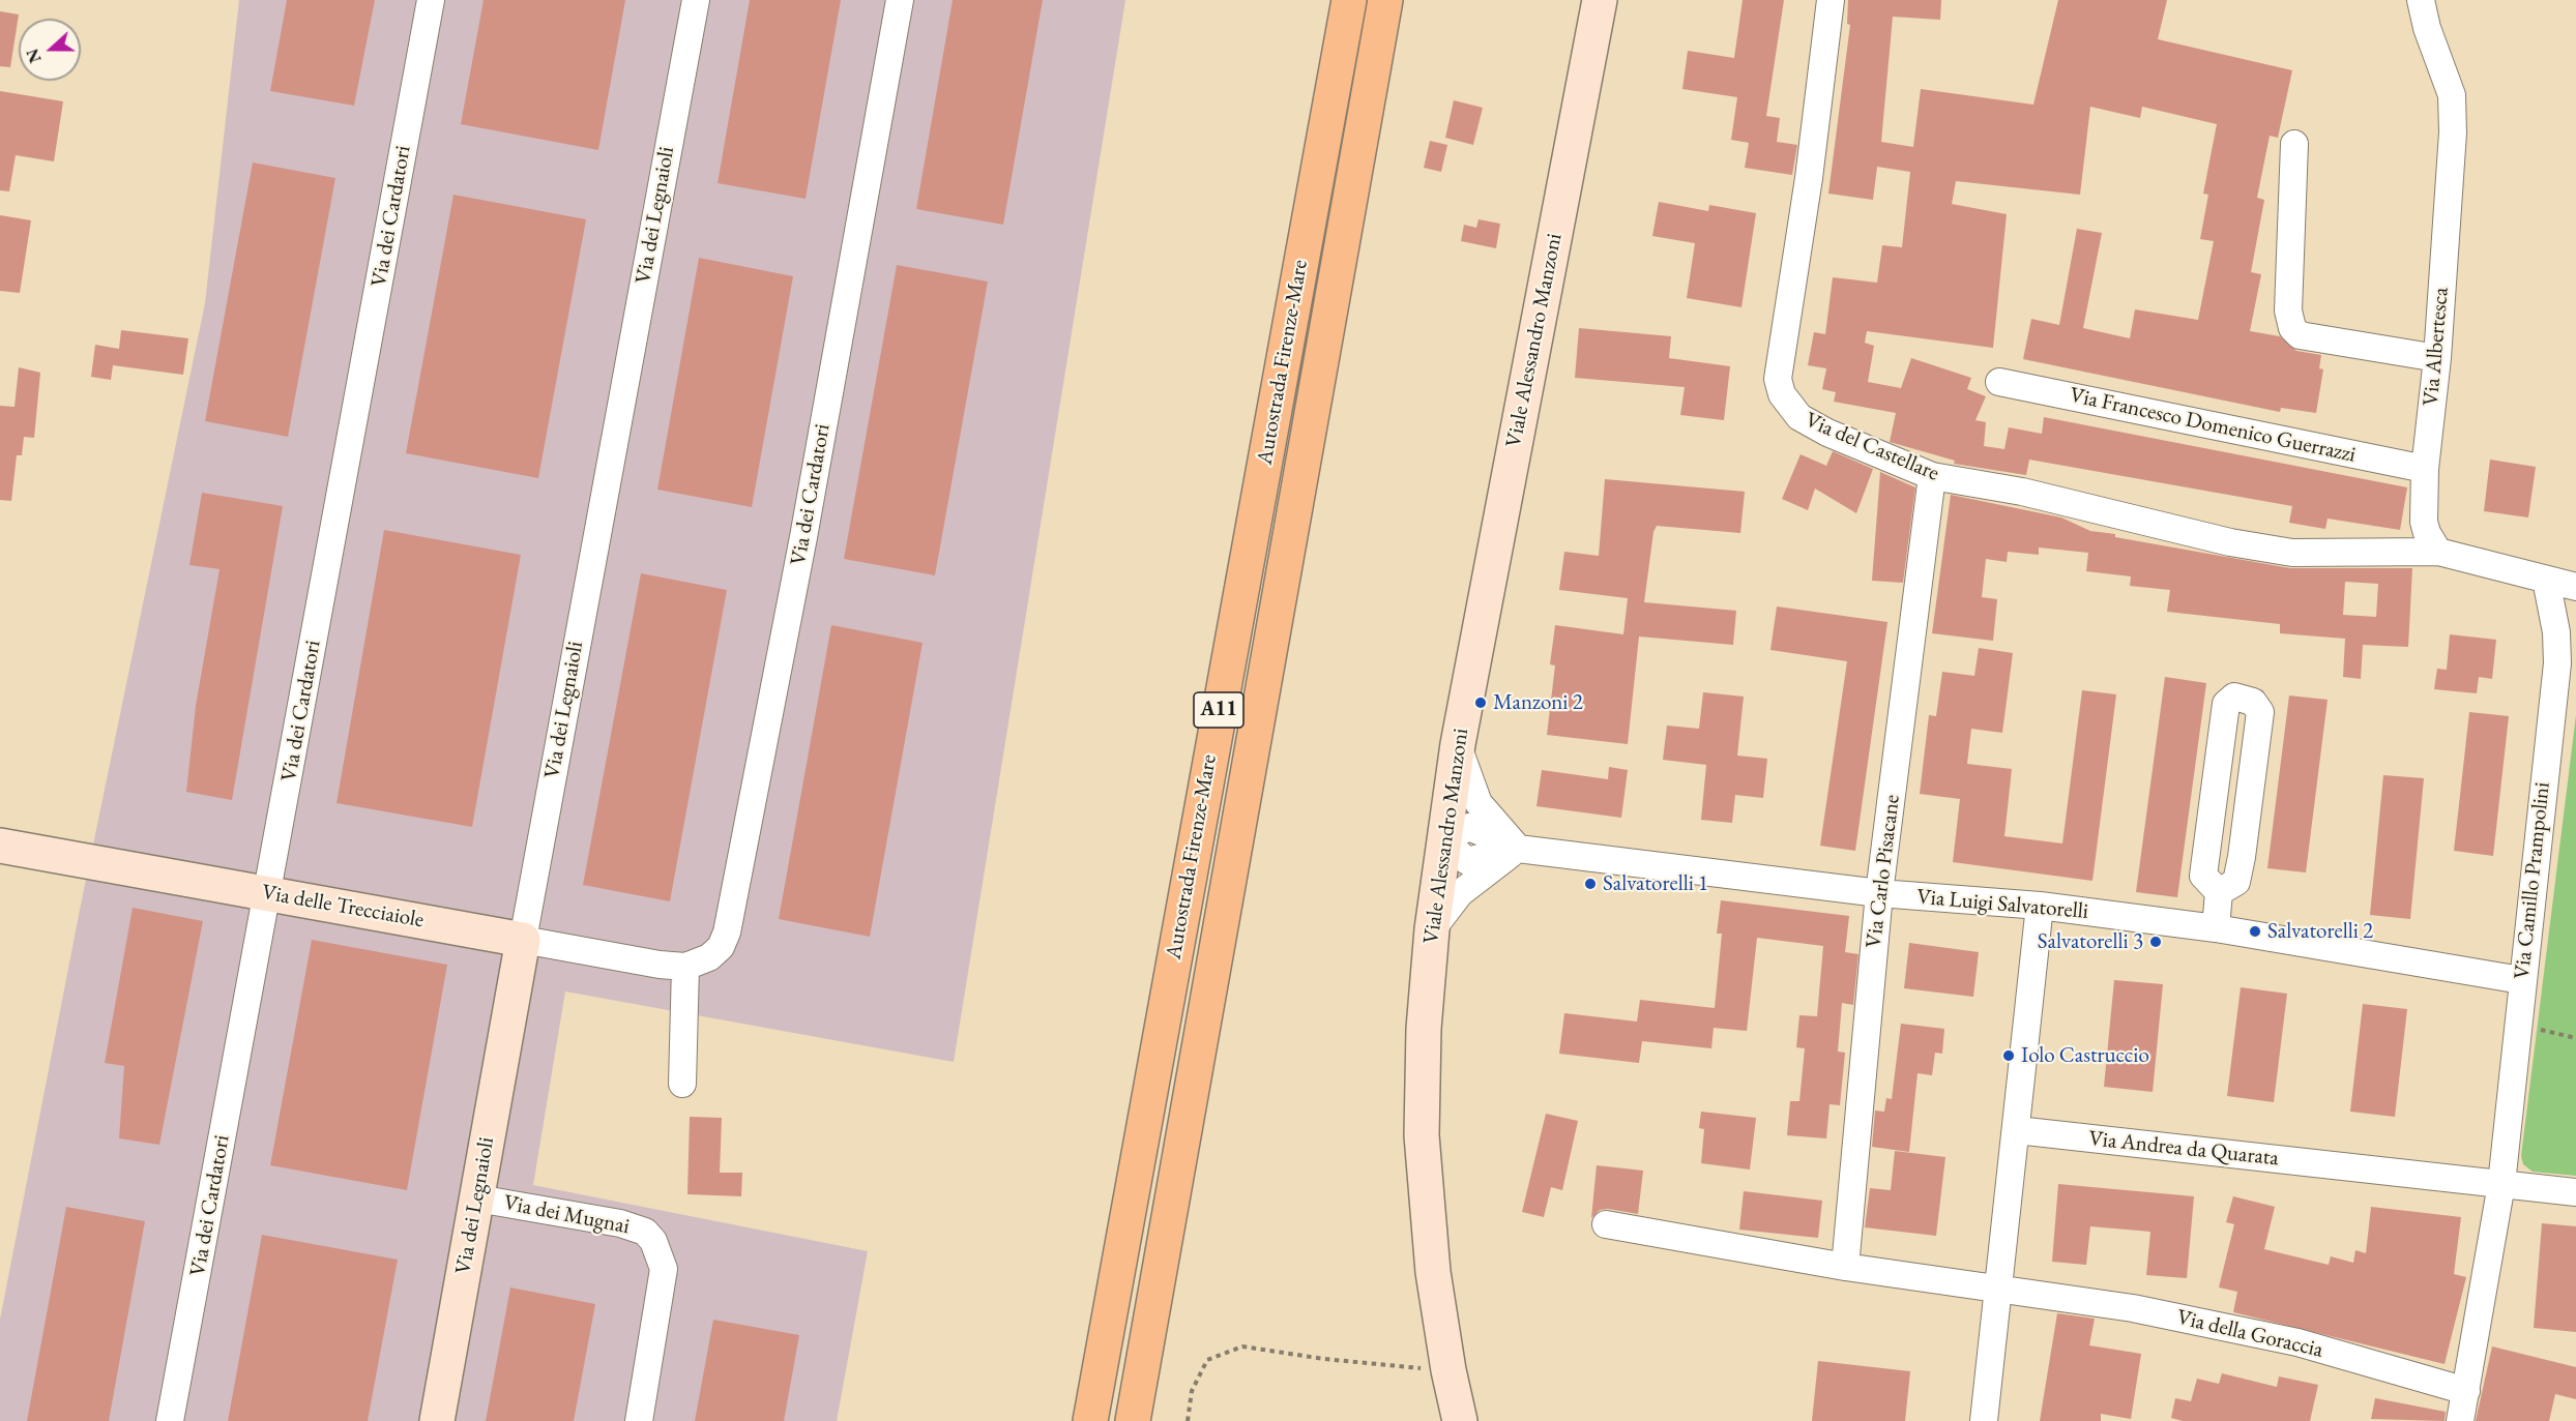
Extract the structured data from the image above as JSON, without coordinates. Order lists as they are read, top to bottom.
{
  "streets": {
    "highway": ["Autostrada Firenze-Mare", "A11"],
    "street": [
      "Via dei Legnaioli",
      "Via dei Cardatori",
      "Viale Alessandro Manzoni",
      "Via Albertesca",
      "Via Francesco Domenico Guerrazzi",
      "Via del Castellare",
      "Via Carlo Pisacane",
      "Via Camillo Prampolini",
      "Via Luigi Salvatorelli",
      "Via delle Trecciaiole",
      "Via Andrea da Quarata",
      "Via dei Mugnai",
      "Via della Goraccia"
    ]
  },
  "crossings": [
    ["Via dei Legnaioli", "Via delle Trecciaiole"],
    ["Via dei Legnaioli", "Via dei Mugnai"],
    ["Via dei Cardatori", "Via delle Trecciaiole"],
    ["Viale Alessandro Manzoni", "Via Luigi Salvatorelli"],
    ["Via Albertesca", "Via Francesco Domenico Guerrazzi"],
    ["Via Albertesca", "Via del Castellare"],
    ["Via del Castellare", "Via Carlo Pisacane"],
    ["Via Carlo Pisacane", "Via Luigi Salvatorelli"],
    ["Via Carlo Pisacane", "Via della Goraccia"],
    ["Via Camillo Prampolini", "Via Luigi Salvatorelli"],
    ["Via Camillo Prampolini", "Via Andrea da Quarata"],
    ["Via Camillo Prampolini", "Via della Goraccia"]
  ],
  "places": [
    "Manzoni 2",
    "Salvatorelli 1",
    "Salvatorelli 2",
    "Salvatorelli 3",
    "Iolo Castruccio"
  ],
  "north": "left"
}
